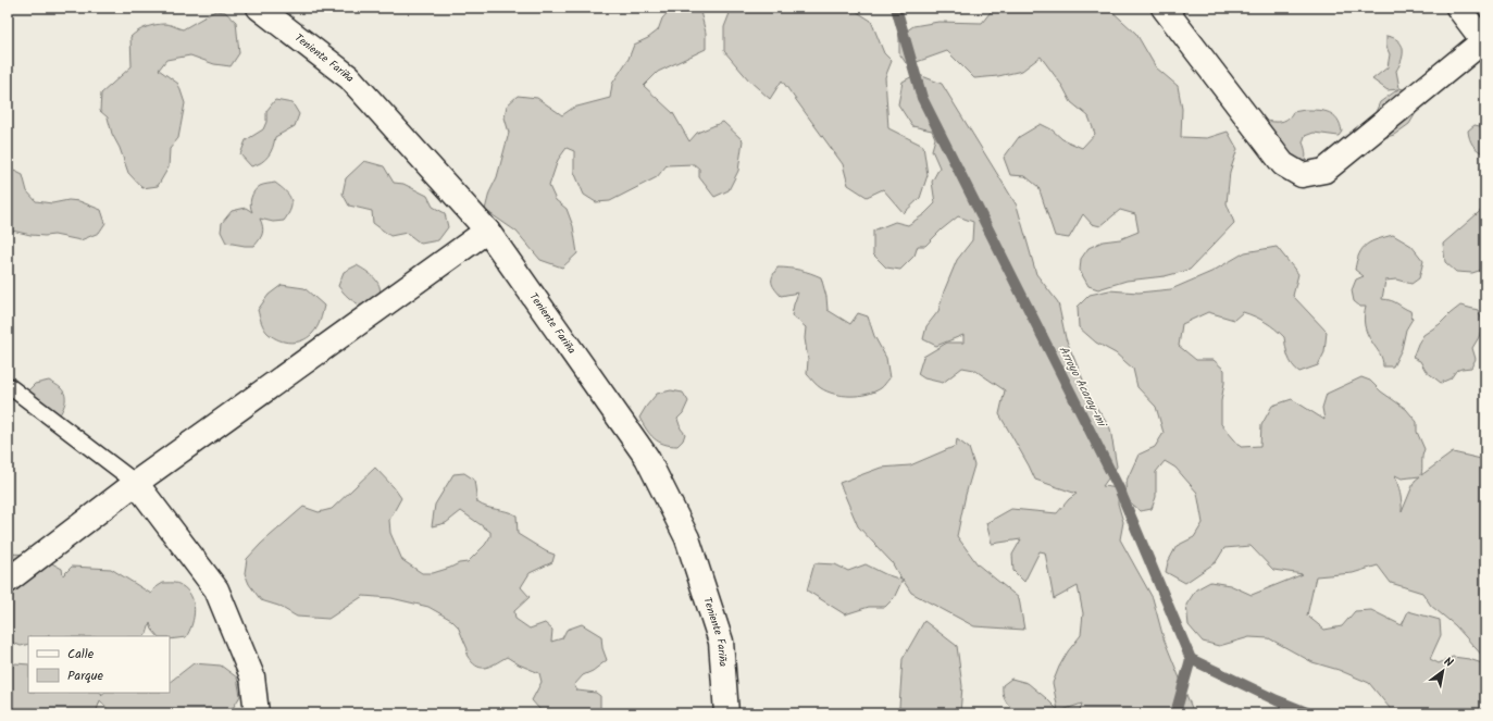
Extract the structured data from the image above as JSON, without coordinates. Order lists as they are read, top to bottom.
{
  "streets": {
    "street": ["Teniente Fariña"]
  },
  "water": ["Arroyo Acaray-mi"],
  "legend": ["Calle", "Parque"],
  "north": "top right"
}
